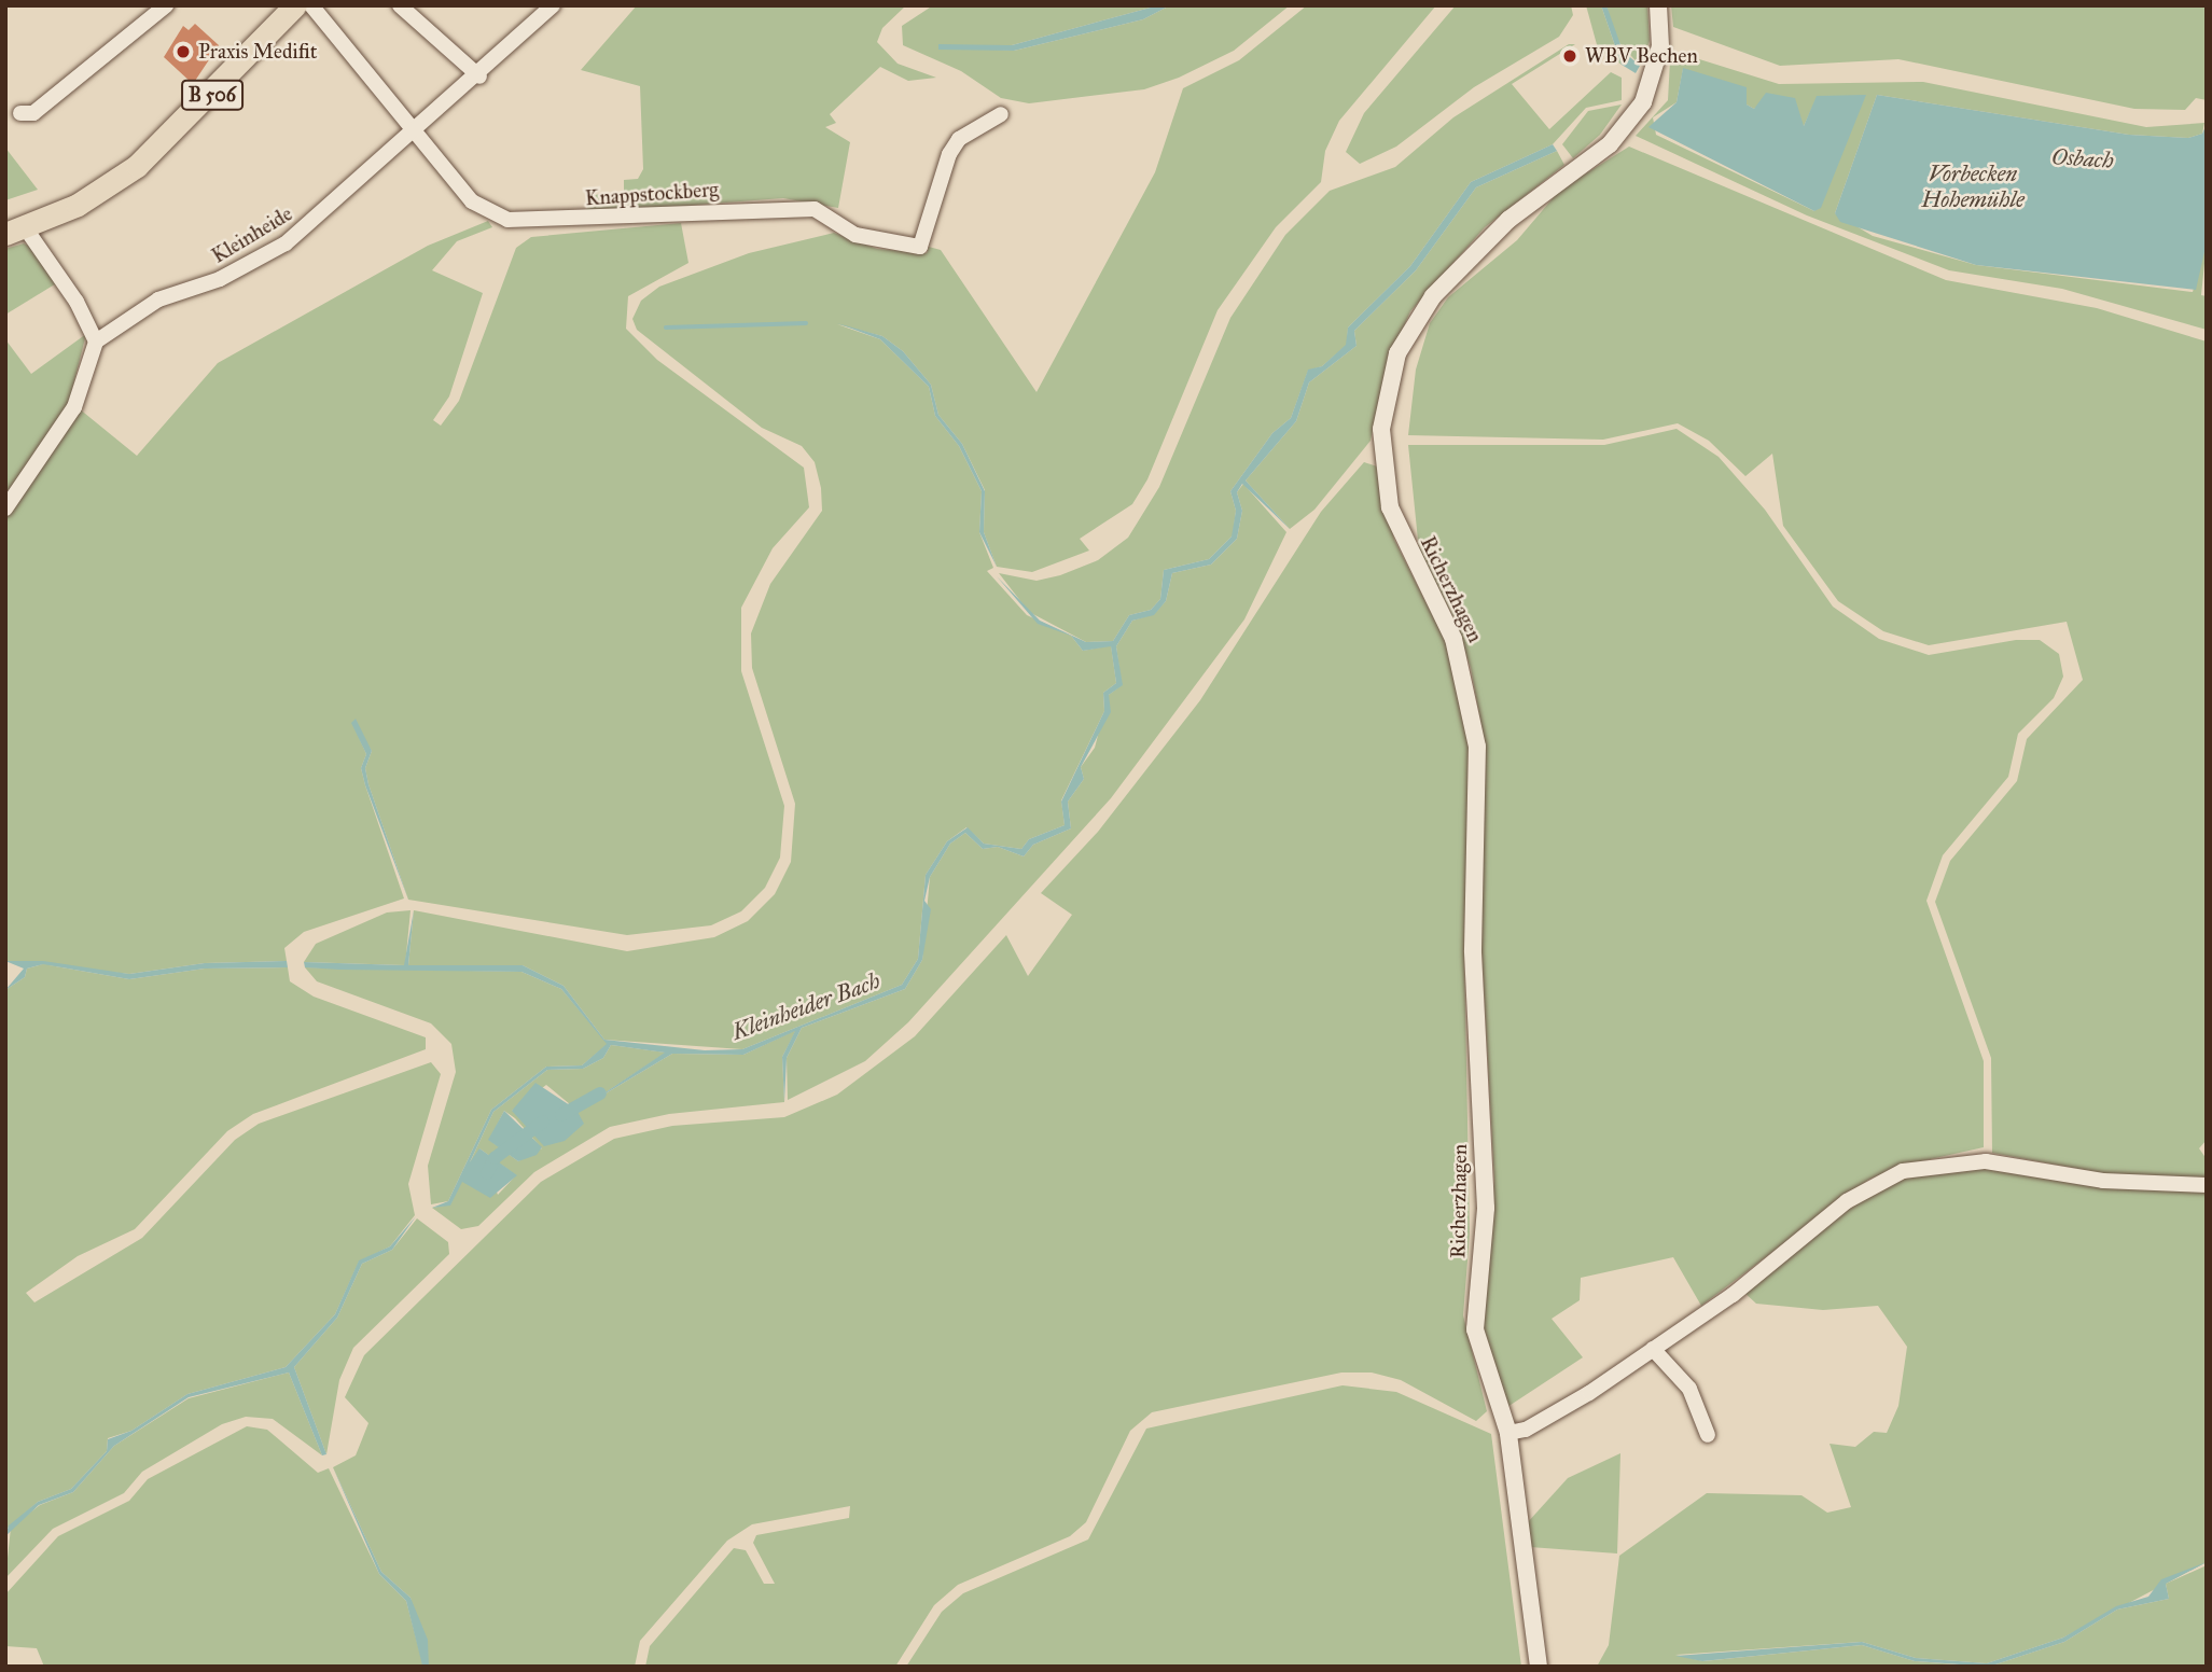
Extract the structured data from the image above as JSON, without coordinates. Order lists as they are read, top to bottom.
{
  "streets": {
    "main road": ["B 506"],
    "street": ["Knappstockberg", "Kleinheide", "Richerzhagen"]
  },
  "crossings": [
    ["Knappstockberg", "Kleinheide"]
  ],
  "water": ["Osbach", "Vorbecken Hohemühle", "Kleinheider Bach"],
  "places": ["Praxis Medifit", "WBV Bechen"]
}
